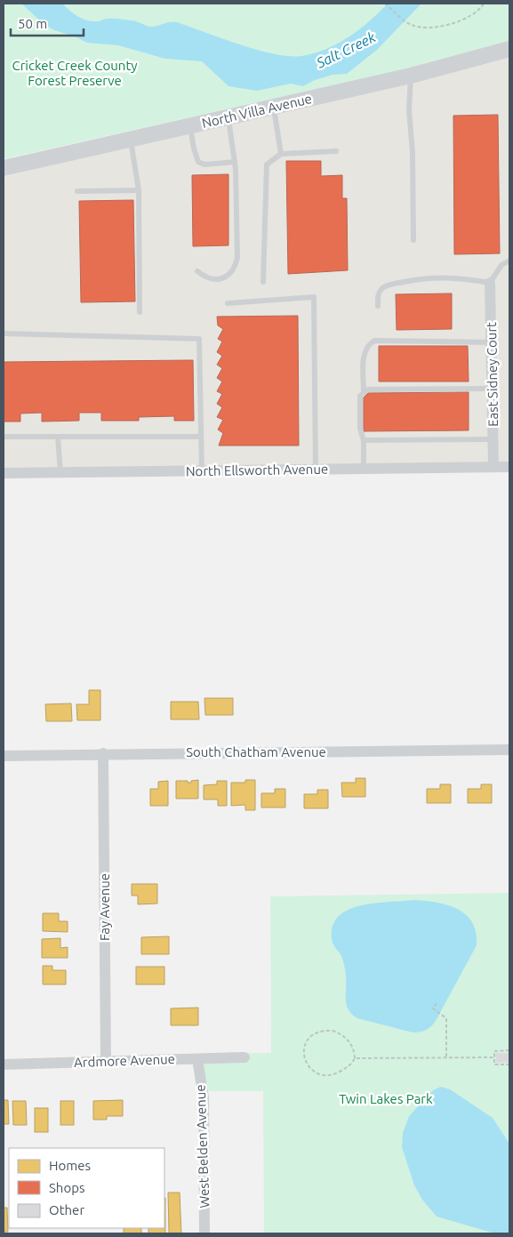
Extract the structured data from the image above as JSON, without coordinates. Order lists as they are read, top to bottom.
{
  "streets": {
    "main road": ["North Villa Avenue"],
    "street": [
      "East Sidney Court",
      "North Ellsworth Avenue",
      "South Chatham Avenue",
      "Fay Avenue",
      "Ardmore Avenue",
      "West Belden Avenue"
    ]
  },
  "crossings": [
    ["East Sidney Court", "North Ellsworth Avenue"],
    ["South Chatham Avenue", "Fay Avenue"],
    ["Fay Avenue", "Ardmore Avenue"],
    ["Ardmore Avenue", "West Belden Avenue"]
  ],
  "water": ["Salt Creek"],
  "parks": ["Cricket Creek County Forest Preserve", "Twin Lakes Park"],
  "legend": ["Homes", "Shops", "Other"],
  "scale_bar": "50 m"
}
